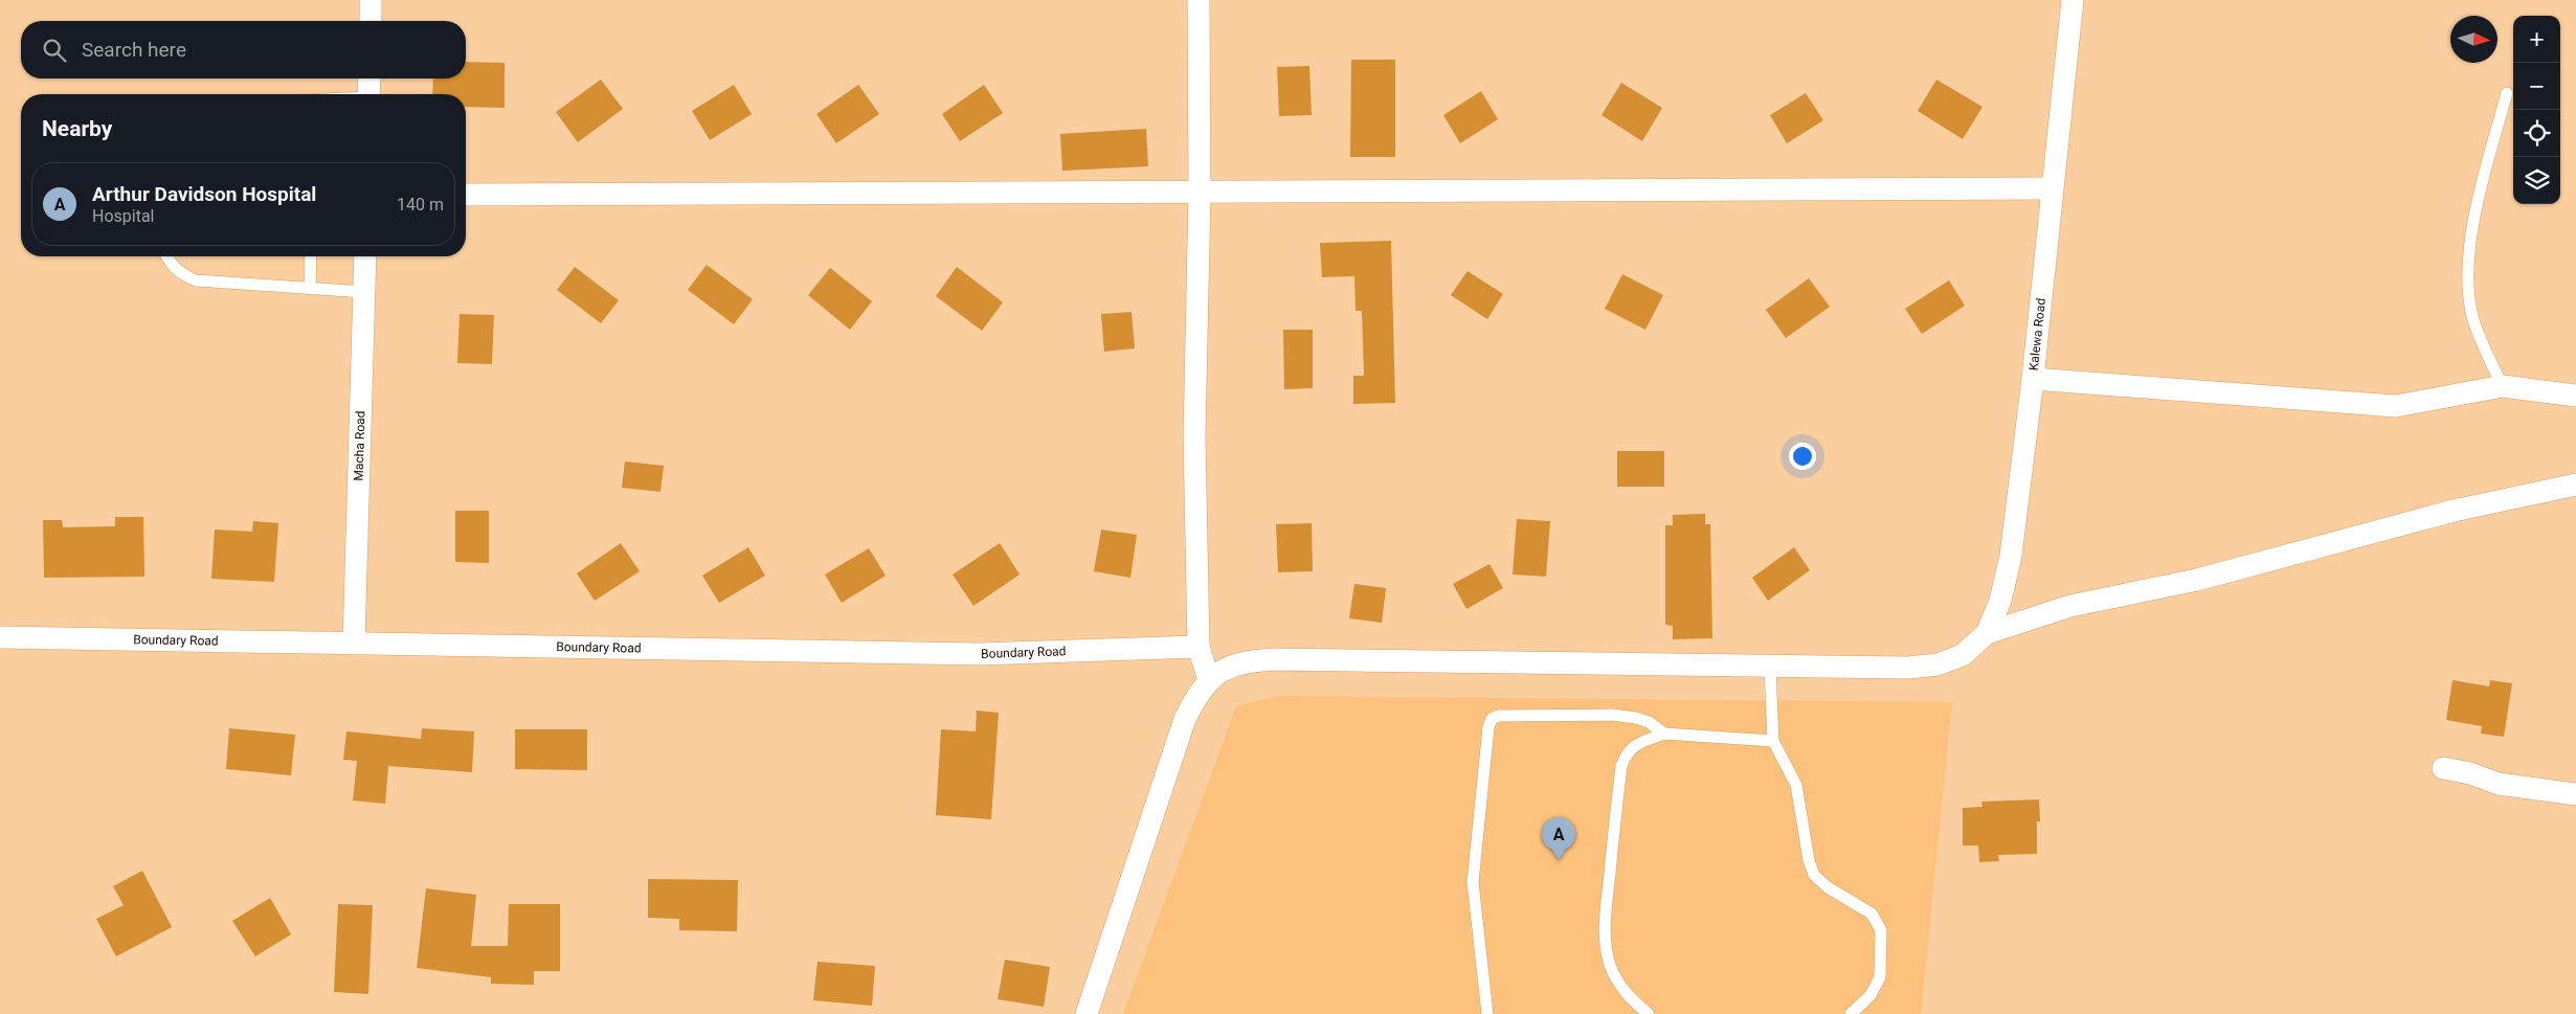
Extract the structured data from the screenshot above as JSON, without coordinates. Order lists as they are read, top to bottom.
{
  "streets": {
    "street": ["Kalewa Road", "Macha Road", "Boundary Road"]
  },
  "crossings": [
    ["Macha Road", "Boundary Road"]
  ],
  "north": "right",
  "page": {
    "map_buttons": ["+", "−"],
    "search": "Search here",
    "heading": "Nearby",
    "list": [
      {
        "mark": "A",
        "name": "Arthur Davidson Hospital",
        "note": "Hospital",
        "value": "140 m"
      }
    ],
    "pins": "A"
  }
}
